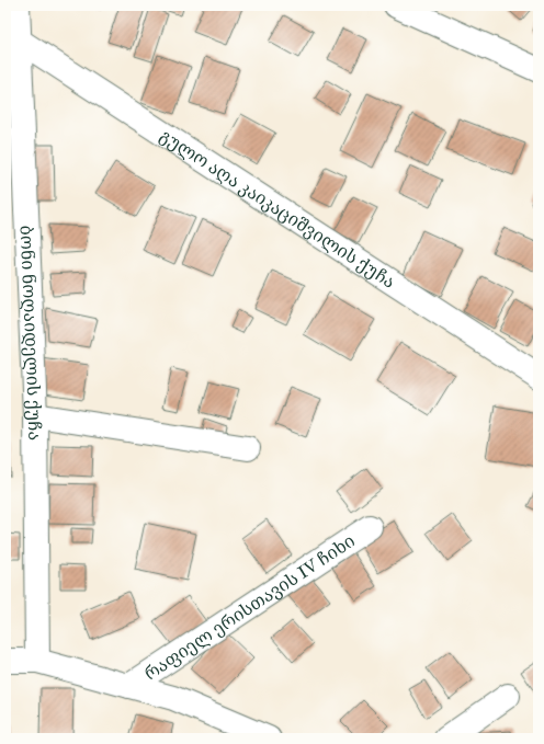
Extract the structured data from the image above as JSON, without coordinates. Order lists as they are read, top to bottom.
{
  "streets": {
    "street": ["გულო აღა კაიკაციშვილის ქუჩა", "ბონი ნოღაიდელის ქუჩა", "რაფიელ ერისთავის IV ჩიხი"]
  },
  "crossings": [
    ["გულო აღა კაიკაციშვილის ქუჩა", "ბონი ნოღაიდელის ქუჩა"]
  ]
}
